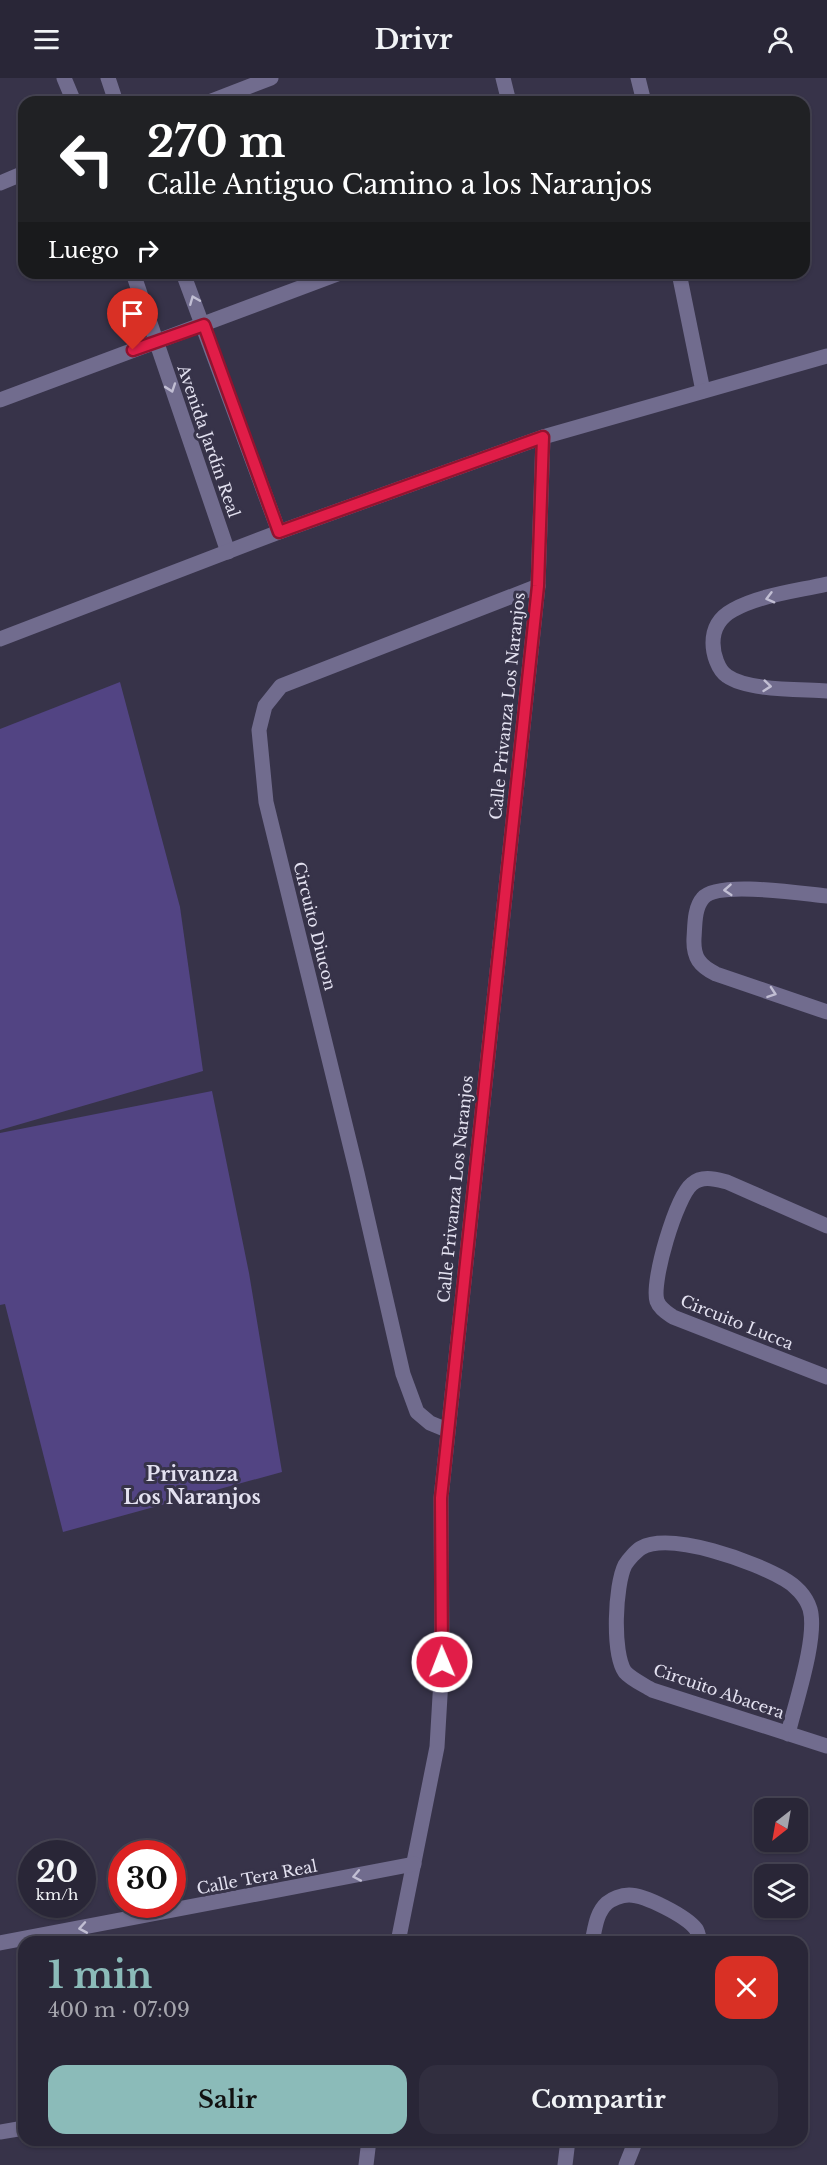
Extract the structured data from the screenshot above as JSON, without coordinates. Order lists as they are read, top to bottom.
{
  "streets": {
    "street": [
      "Avenida Jardín Real",
      "Calle Privanza Los Naranjos",
      "Circuito Diucon",
      "Circuito Lucca",
      "Circuito Abacera",
      "Calle Tera Real"
    ]
  },
  "crossings": [
    ["Calle Privanza Los Naranjos", "Circuito Diucon"],
    ["Calle Privanza Los Naranjos", "Calle Tera Real"]
  ],
  "one_way": ["Calle Tera Real"],
  "districts": ["Privanza Los Naranjos"],
  "north": "bottom left",
  "page": {
    "header": "Drivr",
    "turn": ["270 m", "Calle Antiguo Camino a los Naranjos"],
    "then": "Luego",
    "speed": "20 km/h",
    "limit": "30",
    "heading": ["1 min", "400 m · 07:09"],
    "buttons": ["Salir", "Compartir"]
  }
}
